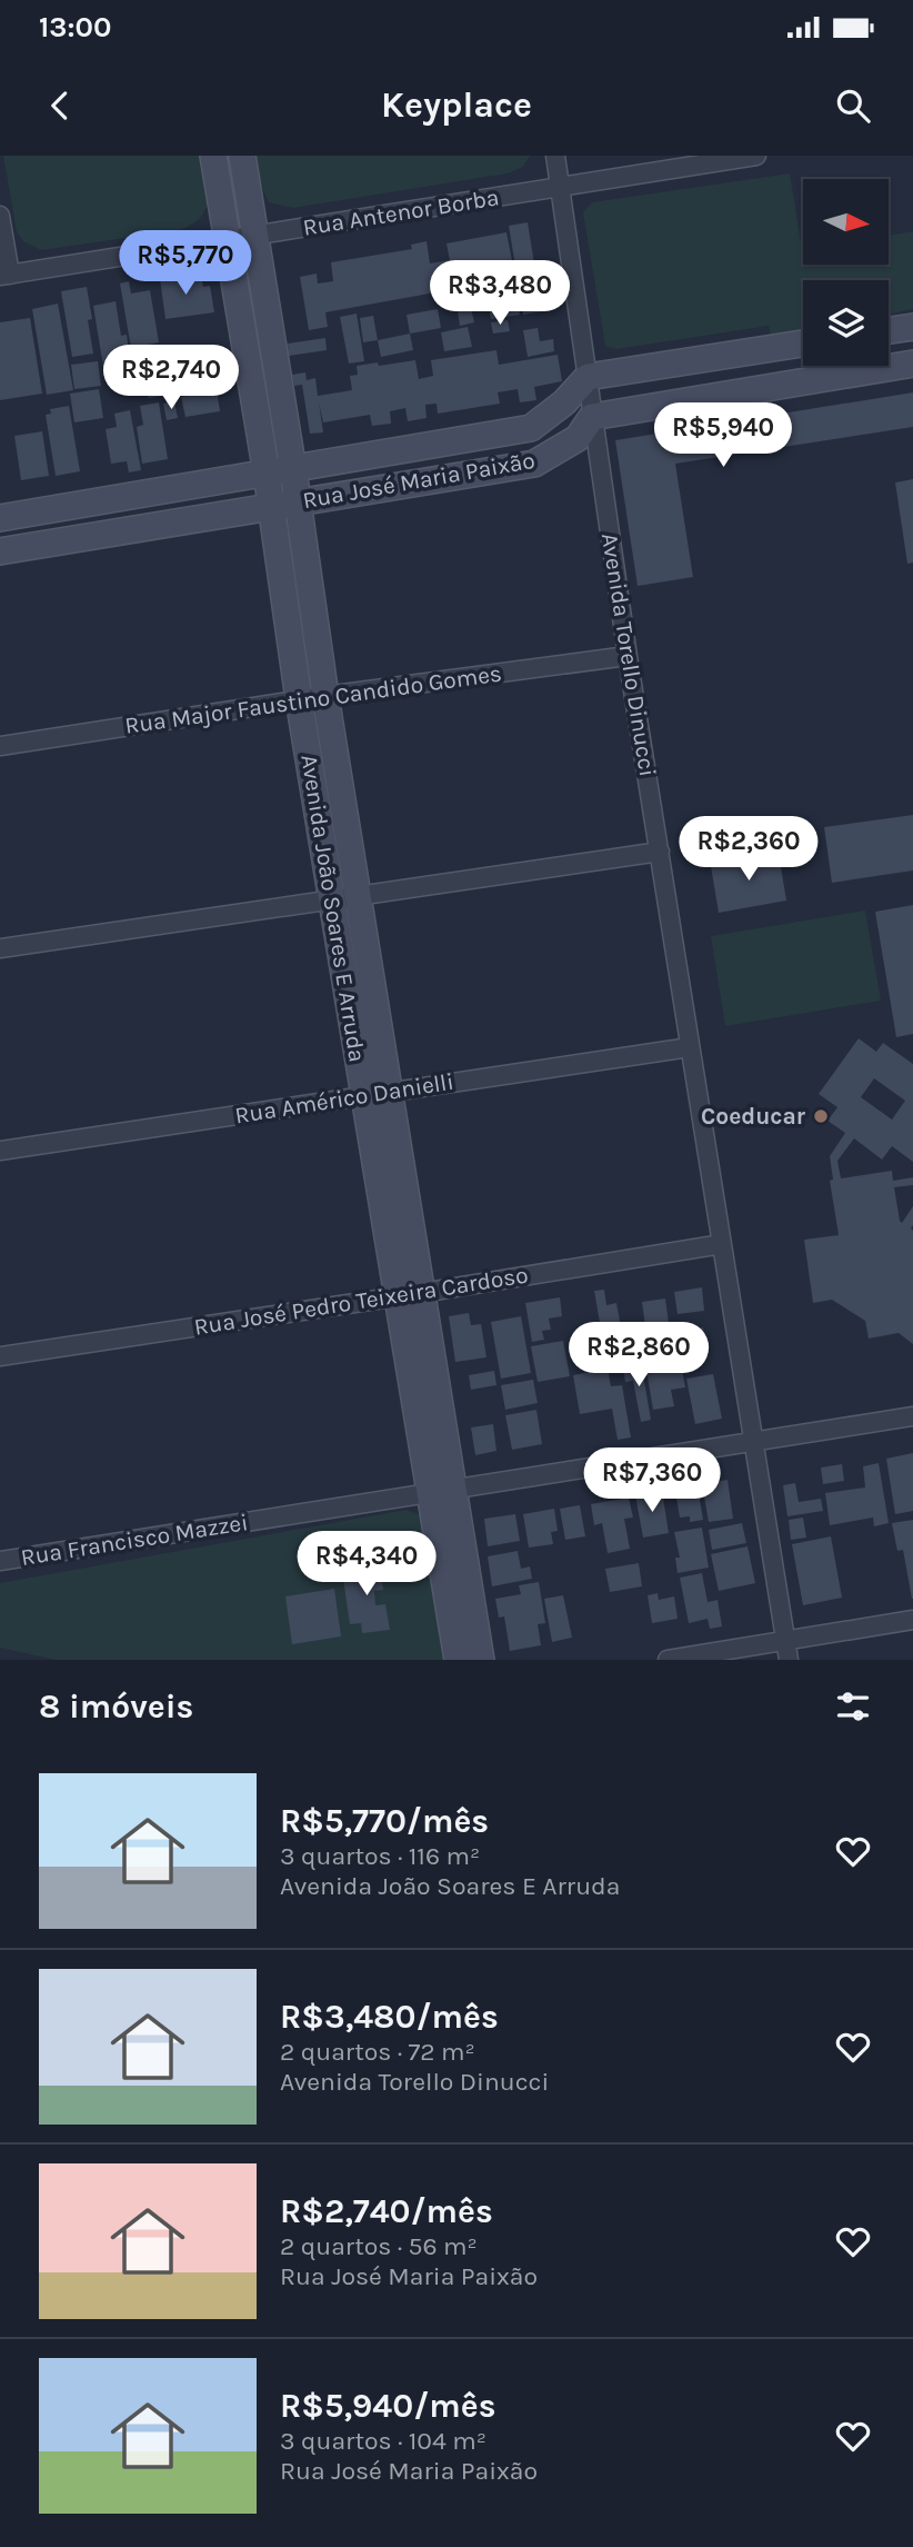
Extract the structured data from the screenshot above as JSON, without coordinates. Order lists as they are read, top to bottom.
{
  "streets": {
    "street": [
      "Rua Antenor Borba",
      "Rua José Maria Paixão",
      "Avenida Torello Dinucci",
      "Rua Major Faustino Candido Gomes",
      "Avenida João Soares E Arruda",
      "Rua Américo Danielli",
      "Rua José Pedro Teixeira Cardoso",
      "Rua Francisco Mazzei"
    ]
  },
  "crossings": [
    ["Rua Antenor Borba", "Avenida Torello Dinucci"],
    ["Rua Antenor Borba", "Avenida João Soares E Arruda"],
    ["Rua José Maria Paixão", "Avenida Torello Dinucci"],
    ["Rua José Maria Paixão", "Avenida João Soares E Arruda"],
    ["Avenida Torello Dinucci", "Rua Major Faustino Candido Gomes"],
    ["Avenida Torello Dinucci", "Rua Américo Danielli"],
    ["Avenida Torello Dinucci", "Rua José Pedro Teixeira Cardoso"],
    ["Avenida Torello Dinucci", "Rua Francisco Mazzei"],
    ["Rua Major Faustino Candido Gomes", "Avenida João Soares E Arruda"],
    ["Avenida João Soares E Arruda", "Rua Américo Danielli"],
    ["Avenida João Soares E Arruda", "Rua José Pedro Teixeira Cardoso"],
    ["Avenida João Soares E Arruda", "Rua Francisco Mazzei"]
  ],
  "places": ["Coeducar"],
  "north": "right",
  "page": {
    "status": "13:00",
    "header": "Keyplace",
    "price": [
      "R$5,770",
      "R$3,480",
      "R$2,740",
      "R$5,940",
      "R$2,360",
      "R$2,860",
      "R$7,360",
      "R$4,340"
    ],
    "heading": "8 imóveis",
    "list": [
      {
        "name": "R$5,770/mês",
        "note": "3 quartos · 116 m² · Avenida João Soares E Arruda"
      },
      {
        "name": "R$3,480/mês",
        "note": "2 quartos · 72 m² · Avenida Torello Dinucci"
      },
      {
        "name": "R$2,740/mês",
        "note": "2 quartos · 56 m² · Rua José Maria Paixão"
      },
      {
        "name": "R$5,940/mês",
        "note": "3 quartos · 104 m² · Rua José Maria Paixão"
      }
    ]
  }
}
